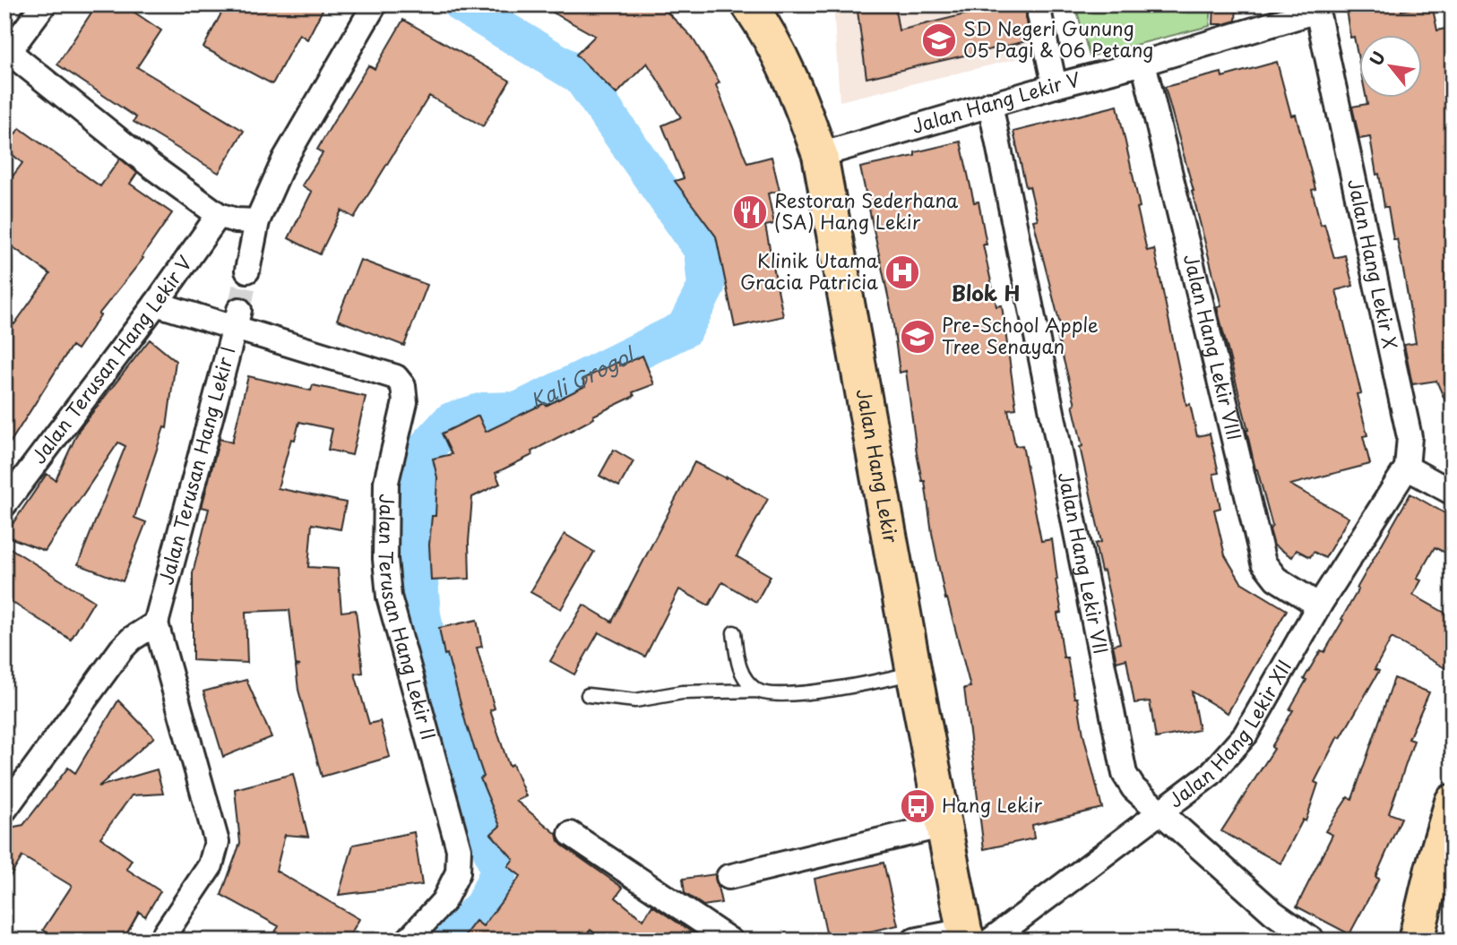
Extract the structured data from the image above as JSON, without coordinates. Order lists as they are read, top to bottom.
{
  "streets": {
    "main road": ["Jalan Hang Lekir"],
    "street": [
      "Jalan Hang Lekir V",
      "Jalan Hang Lekir X",
      "Jalan Hang Lekir VIII",
      "Jalan Terusan Hang Lekir V",
      "Jalan Terusan Hang Lekir I",
      "Jalan Hang Lekir VII",
      "Jalan Terusan Hang Lekir II",
      "Jalan Hang Lekir XII"
    ]
  },
  "crossings": [
    ["Jalan Hang Lekir V", "Jalan Hang Lekir X"],
    ["Jalan Hang Lekir V", "Jalan Hang Lekir VIII"],
    ["Jalan Hang Lekir V", "Jalan Hang Lekir"],
    ["Jalan Hang Lekir V", "Jalan Hang Lekir VII"],
    ["Jalan Hang Lekir X", "Jalan Hang Lekir XII"],
    ["Jalan Hang Lekir VIII", "Jalan Hang Lekir XII"],
    ["Jalan Terusan Hang Lekir V", "Jalan Terusan Hang Lekir II"],
    ["Jalan Hang Lekir", "Jalan Hang Lekir XII"],
    ["Jalan Terusan Hang Lekir I", "Jalan Terusan Hang Lekir II"],
    ["Jalan Hang Lekir VII", "Jalan Hang Lekir XII"]
  ],
  "districts": ["Blok H"],
  "water": ["Kali Grogol"],
  "places": {
    "school or university": ["SD Negeri Gunung 05 Pagi & 06 Petang", "Pre-School Apple Tree Senayan"],
    "restaurant": ["Restoran Sederhana (SA) Hang Lekir"],
    "hospital": ["Klinik Utama Gracia Patricia"],
    "bus stop": ["Hang Lekir"]
  },
  "north": "top left"
}
